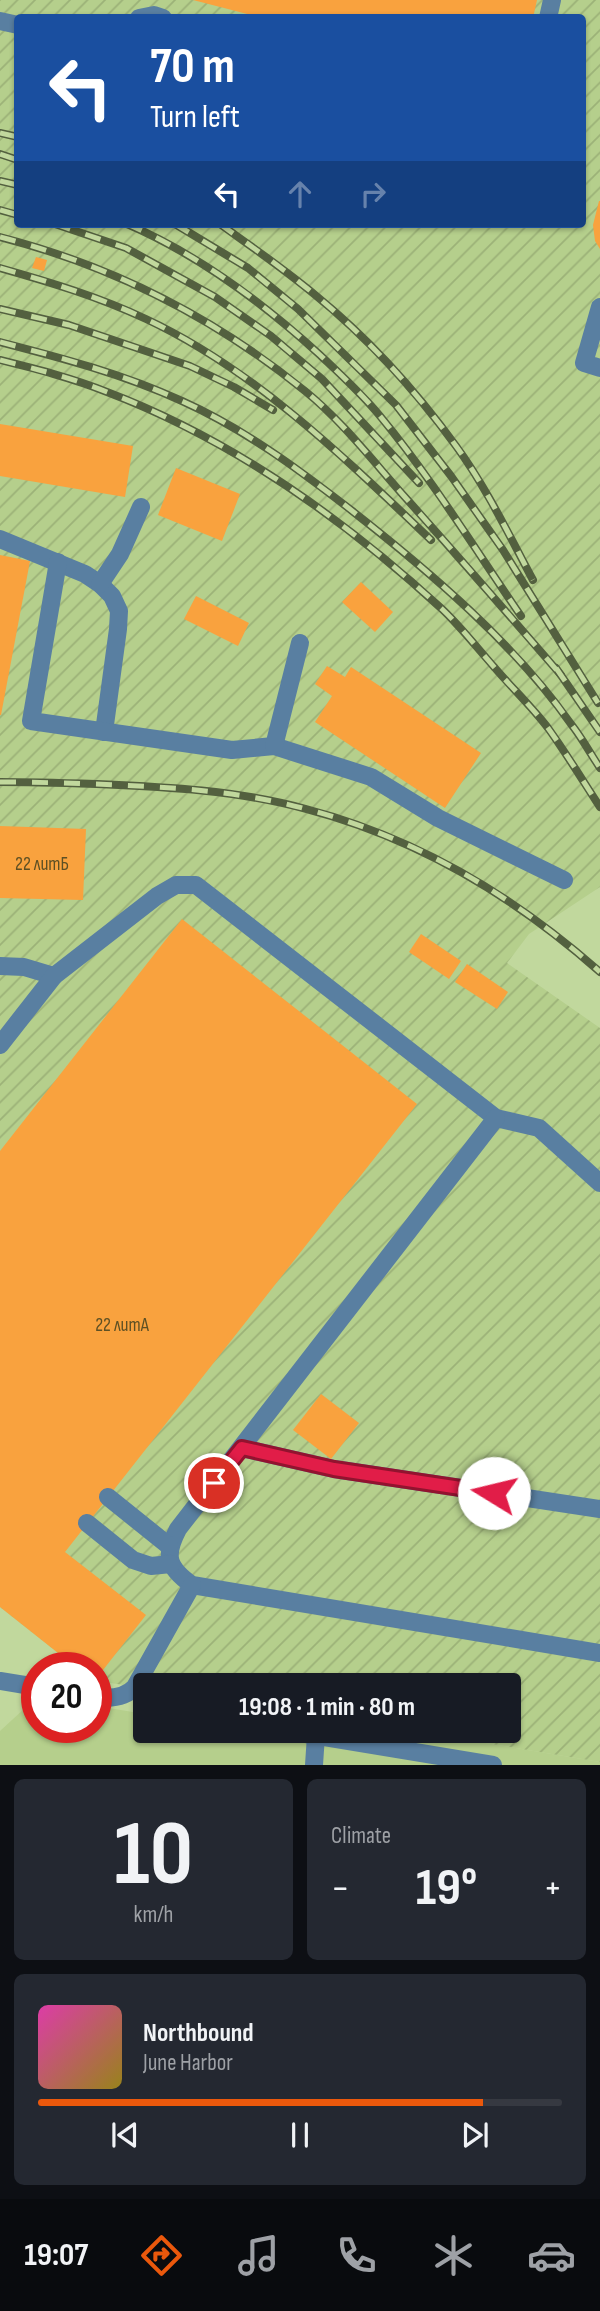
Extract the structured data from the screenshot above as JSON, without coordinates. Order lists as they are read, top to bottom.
{
  "house_numbers": ["22 литБ", "22 литА"],
  "page": {
    "turn": ["70 m", "Turn left"],
    "limit": "20",
    "trip": "19:08 · 1 min · 80 m",
    "tile": [
      ["10", "km/h"],
      "Climate"
    ],
    "heat": ["−", "19°", "+"],
    "song": ["Northbound", "June Harbor"],
    "tabs": "19:07"
  }
}
